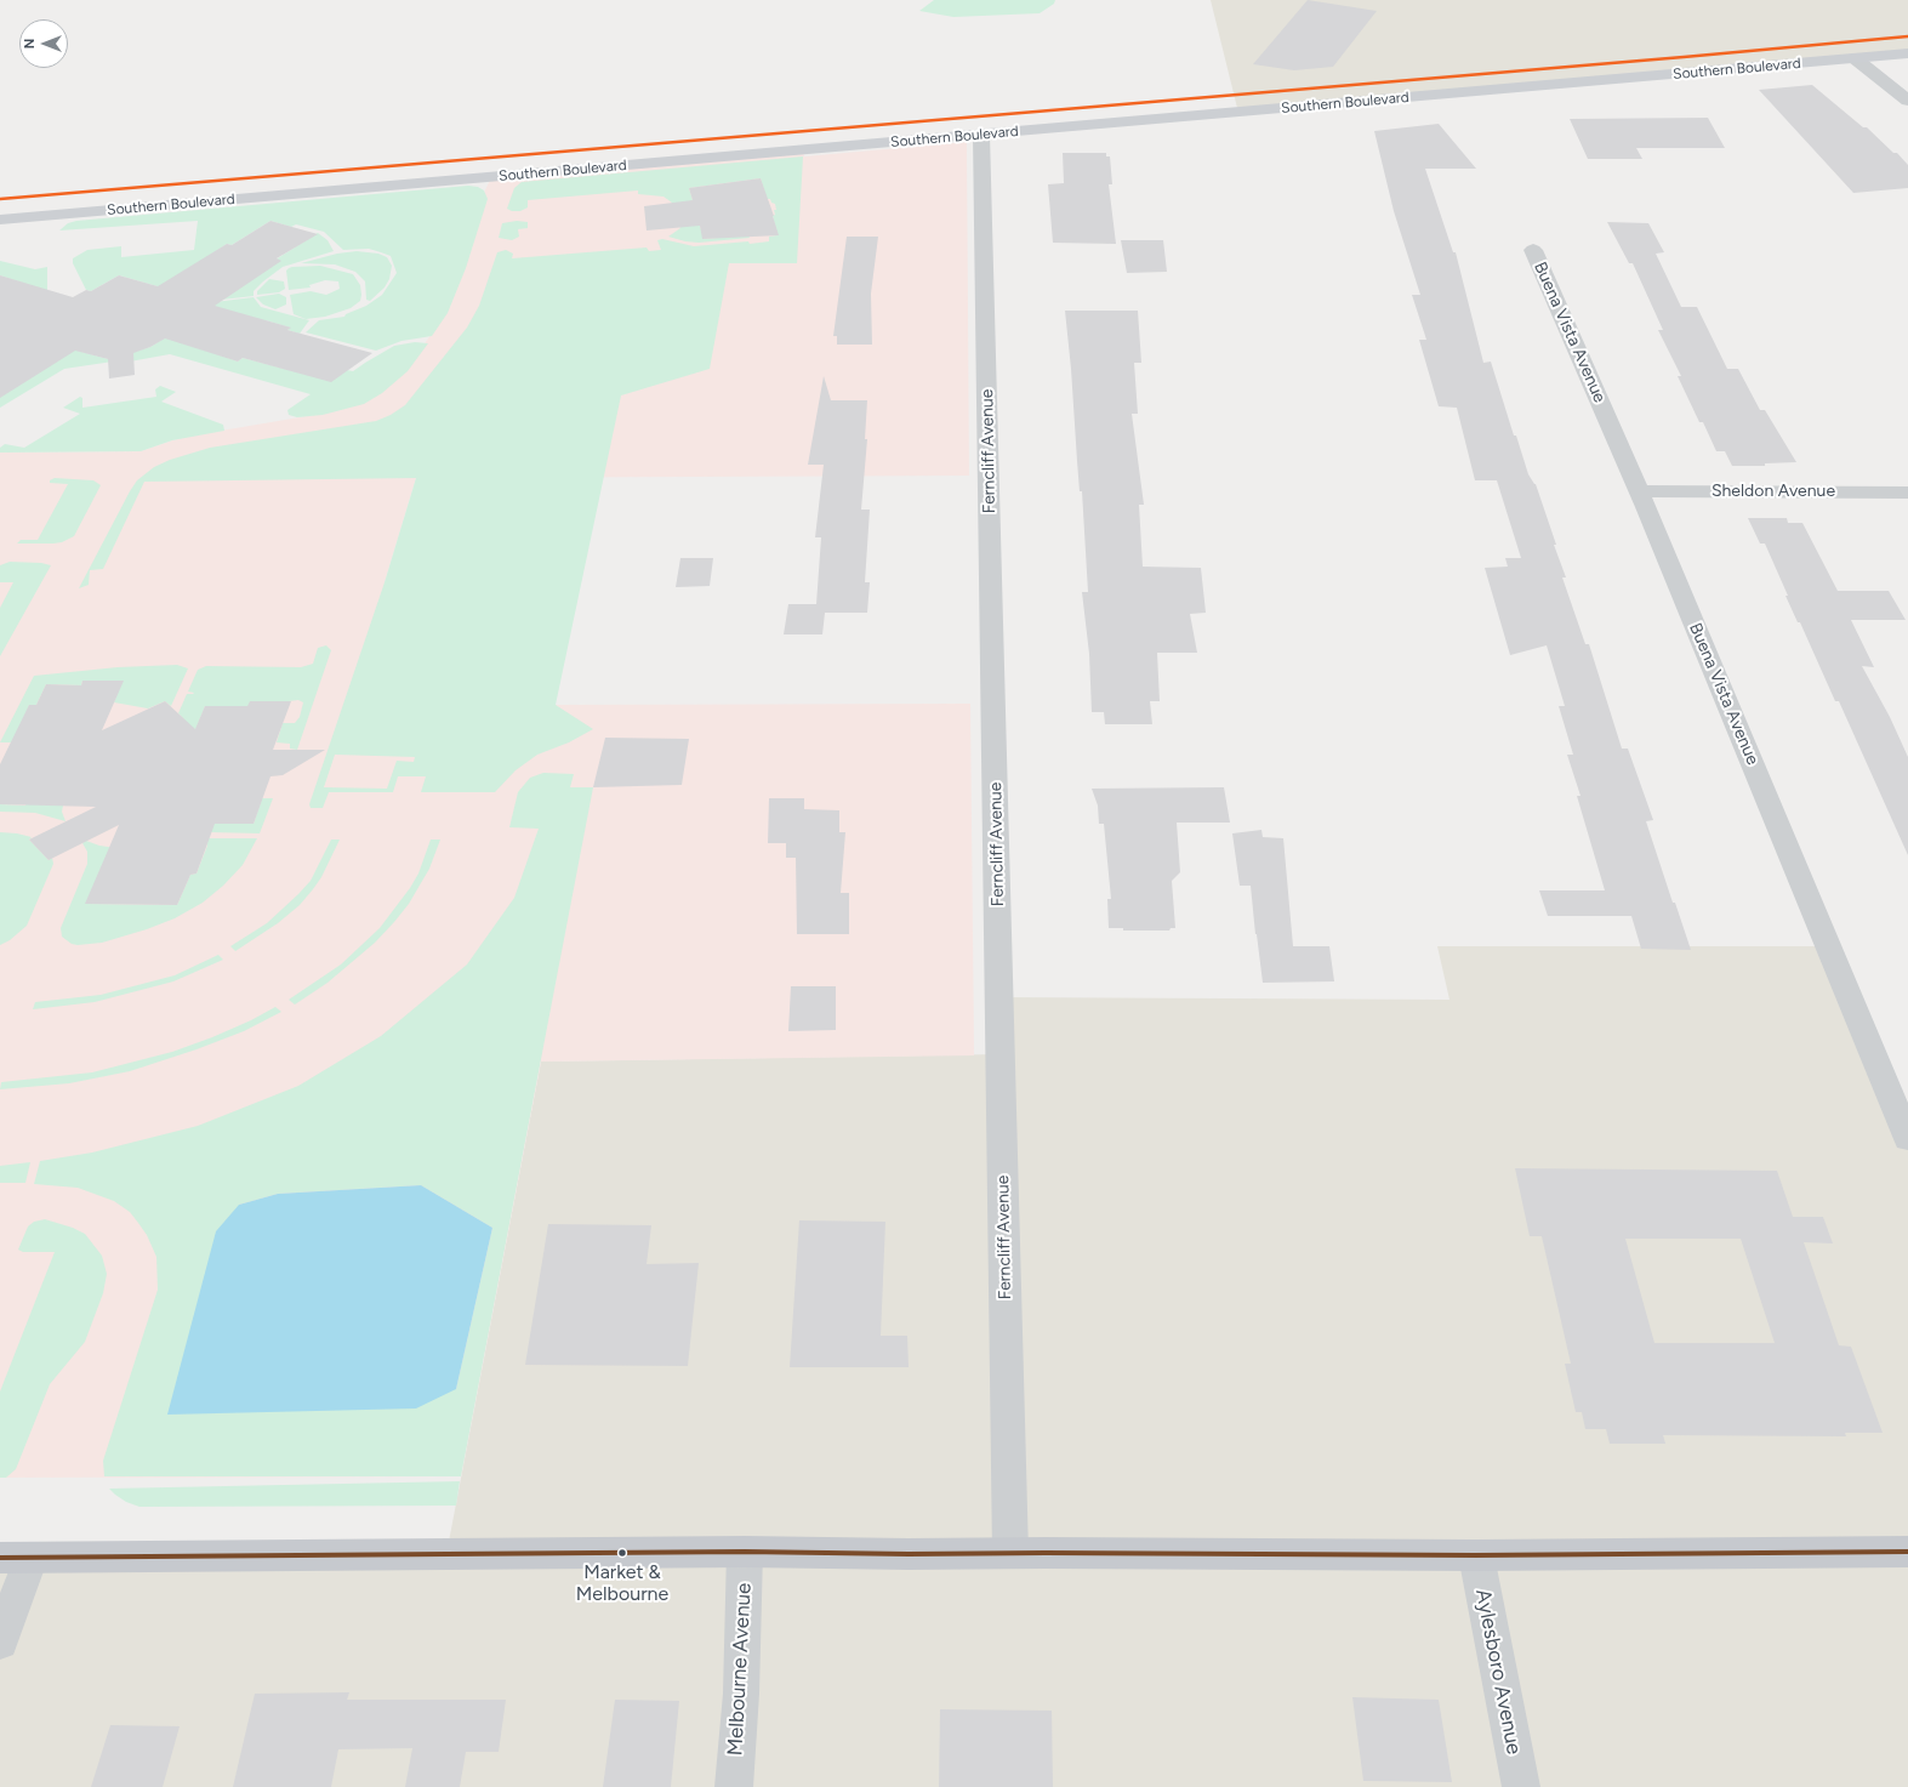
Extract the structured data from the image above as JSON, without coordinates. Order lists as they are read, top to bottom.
{
  "streets": {
    "street": [
      "Southern Boulevard",
      "Buena Vista Avenue",
      "Ferncliff Avenue",
      "Sheldon Avenue",
      "Melbourne Avenue",
      "Aylesboro Avenue"
    ]
  },
  "crossings": [
    ["Southern Boulevard", "Ferncliff Avenue"],
    ["Buena Vista Avenue", "Sheldon Avenue"]
  ],
  "places": ["Market & Melbourne"],
  "north": "left"
}
